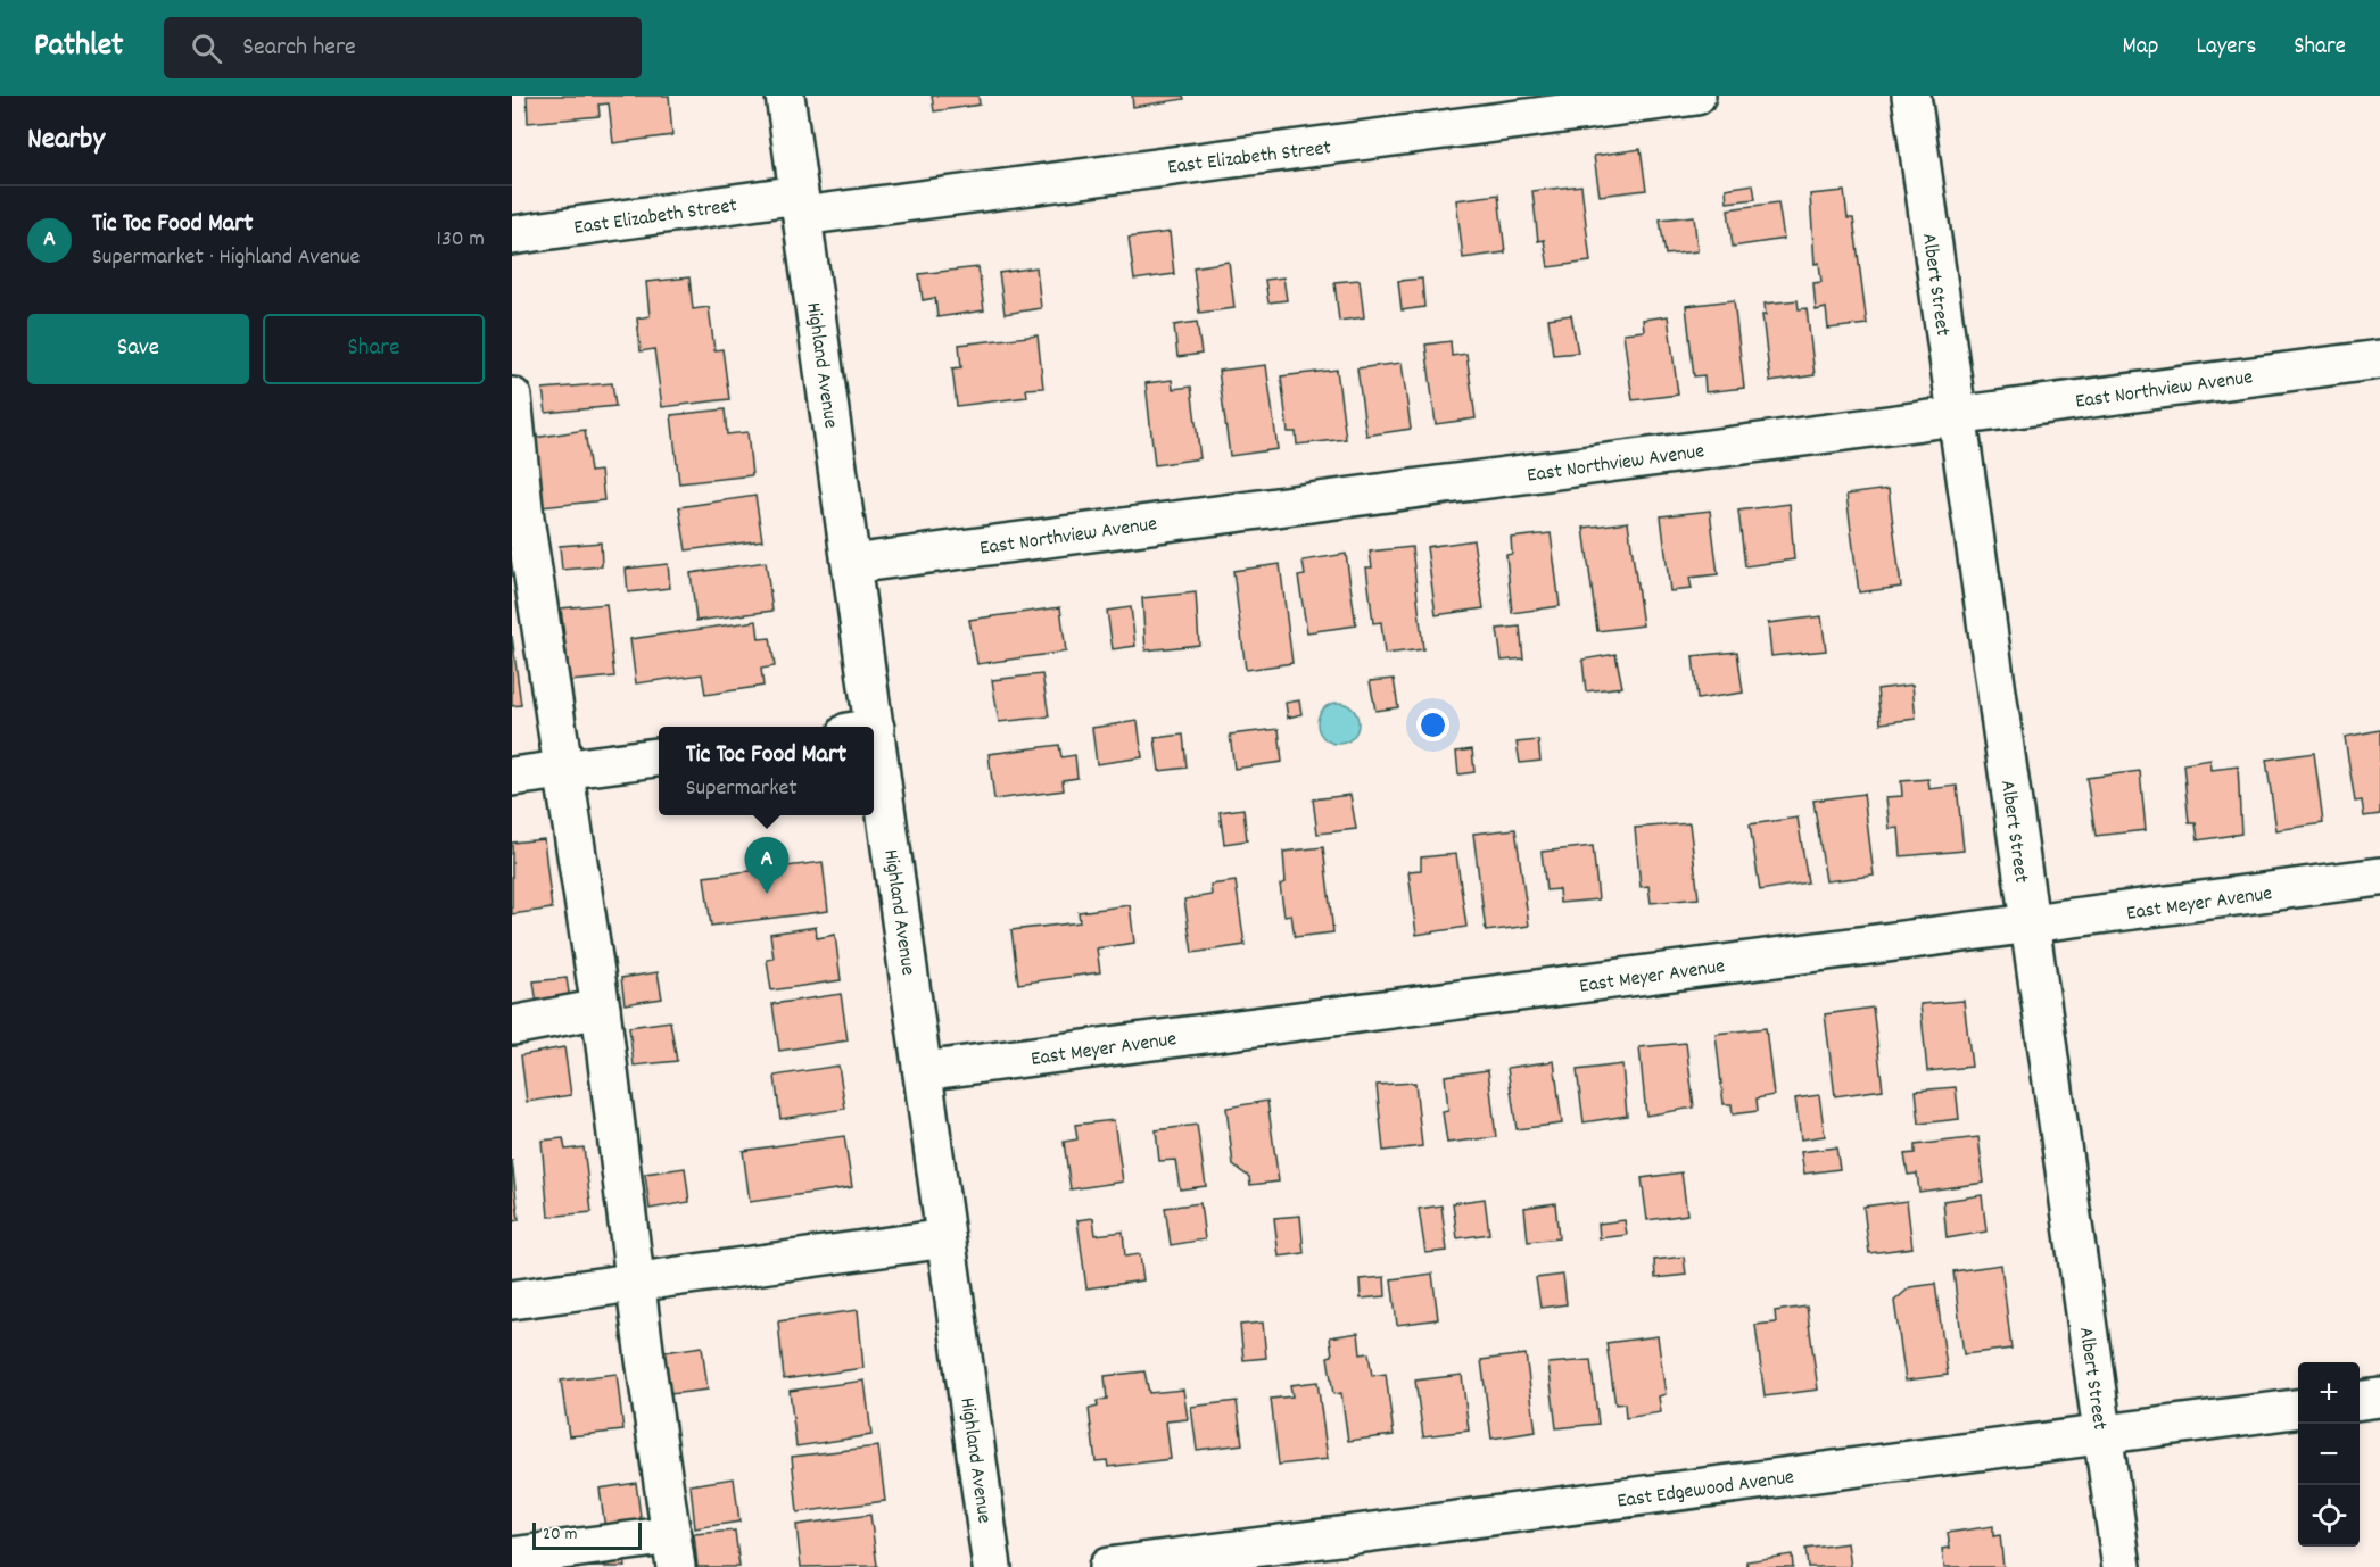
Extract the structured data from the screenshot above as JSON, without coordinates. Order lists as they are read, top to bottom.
{
  "streets": {
    "street": [
      "East Elizabeth Street",
      "Albert Street",
      "Highland Avenue",
      "East Northview Avenue",
      "East Meyer Avenue",
      "East Edgewood Avenue"
    ]
  },
  "crossings": [
    ["East Elizabeth Street", "Highland Avenue"],
    ["Albert Street", "East Northview Avenue"],
    ["Albert Street", "East Meyer Avenue"],
    ["Albert Street", "East Edgewood Avenue"],
    ["Highland Avenue", "East Northview Avenue"],
    ["Highland Avenue", "East Meyer Avenue"]
  ],
  "scale_bar": "20 m",
  "page": {
    "header": "Pathlet",
    "search": "Search here",
    "nav": ["Map", "Layers", "Share"],
    "heading": "Nearby",
    "list": [
      {
        "mark": "A",
        "name": "Tic Toc Food Mart",
        "note": "Supermarket · Highland Avenue",
        "value": "130 m"
      }
    ],
    "buttons": ["Save", "Share"],
    "popup": ["Tic Toc Food Mart", "Supermarket"],
    "pins": "A",
    "map_buttons": ["+", "−"],
    "scale": "20 m"
  }
}
